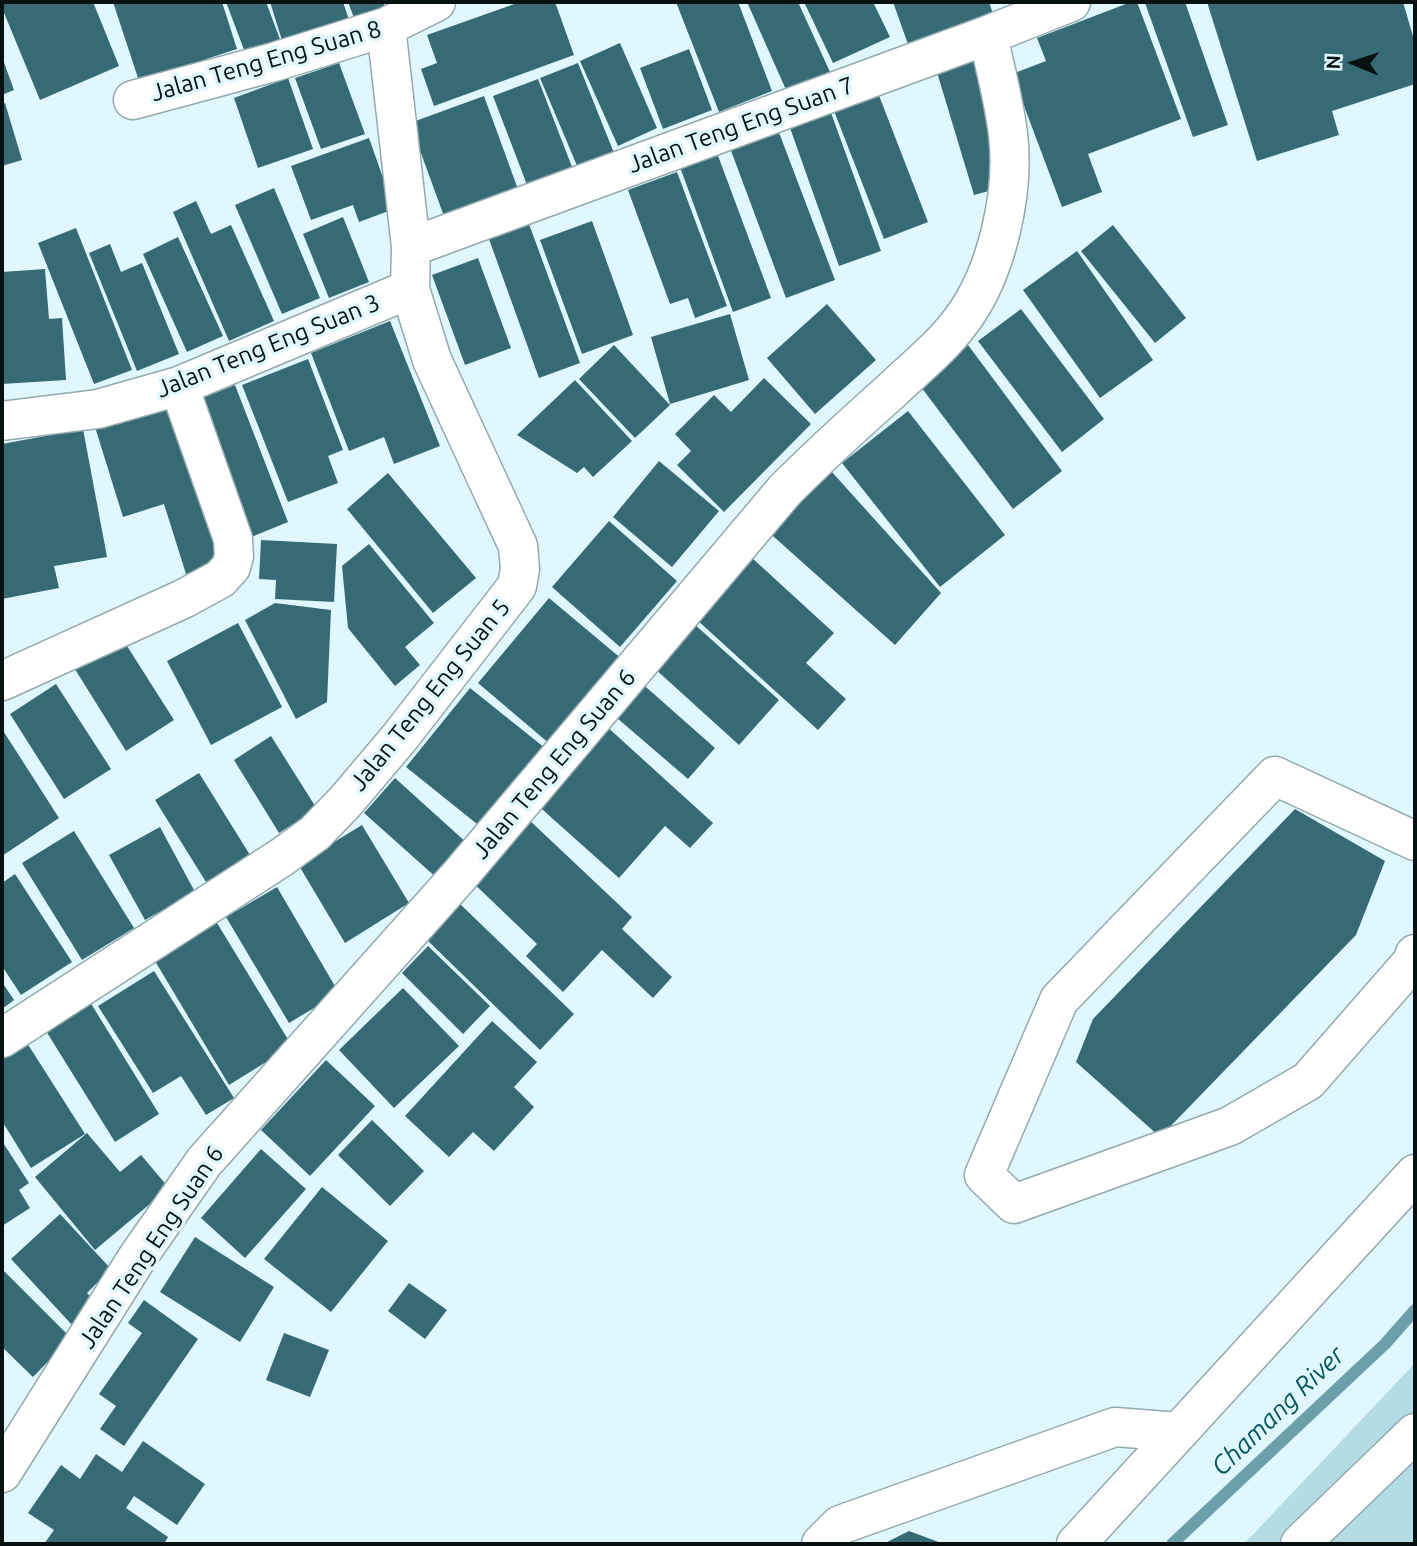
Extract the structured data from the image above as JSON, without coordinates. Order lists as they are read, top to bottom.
{
  "streets": {
    "street": [
      "Jalan Teng Eng Suan 8",
      "Jalan Teng Eng Suan 7",
      "Jalan Teng Eng Suan 3",
      "Jalan Teng Eng Suan 5",
      "Jalan Teng Eng Suan 6"
    ]
  },
  "crossings": [
    ["Jalan Teng Eng Suan 8", "Jalan Teng Eng Suan 5"],
    ["Jalan Teng Eng Suan 7", "Jalan Teng Eng Suan 5"],
    ["Jalan Teng Eng Suan 7", "Jalan Teng Eng Suan 6"],
    ["Jalan Teng Eng Suan 3", "Jalan Teng Eng Suan 5"]
  ],
  "water": ["Chamang River"],
  "north": "left"
}
